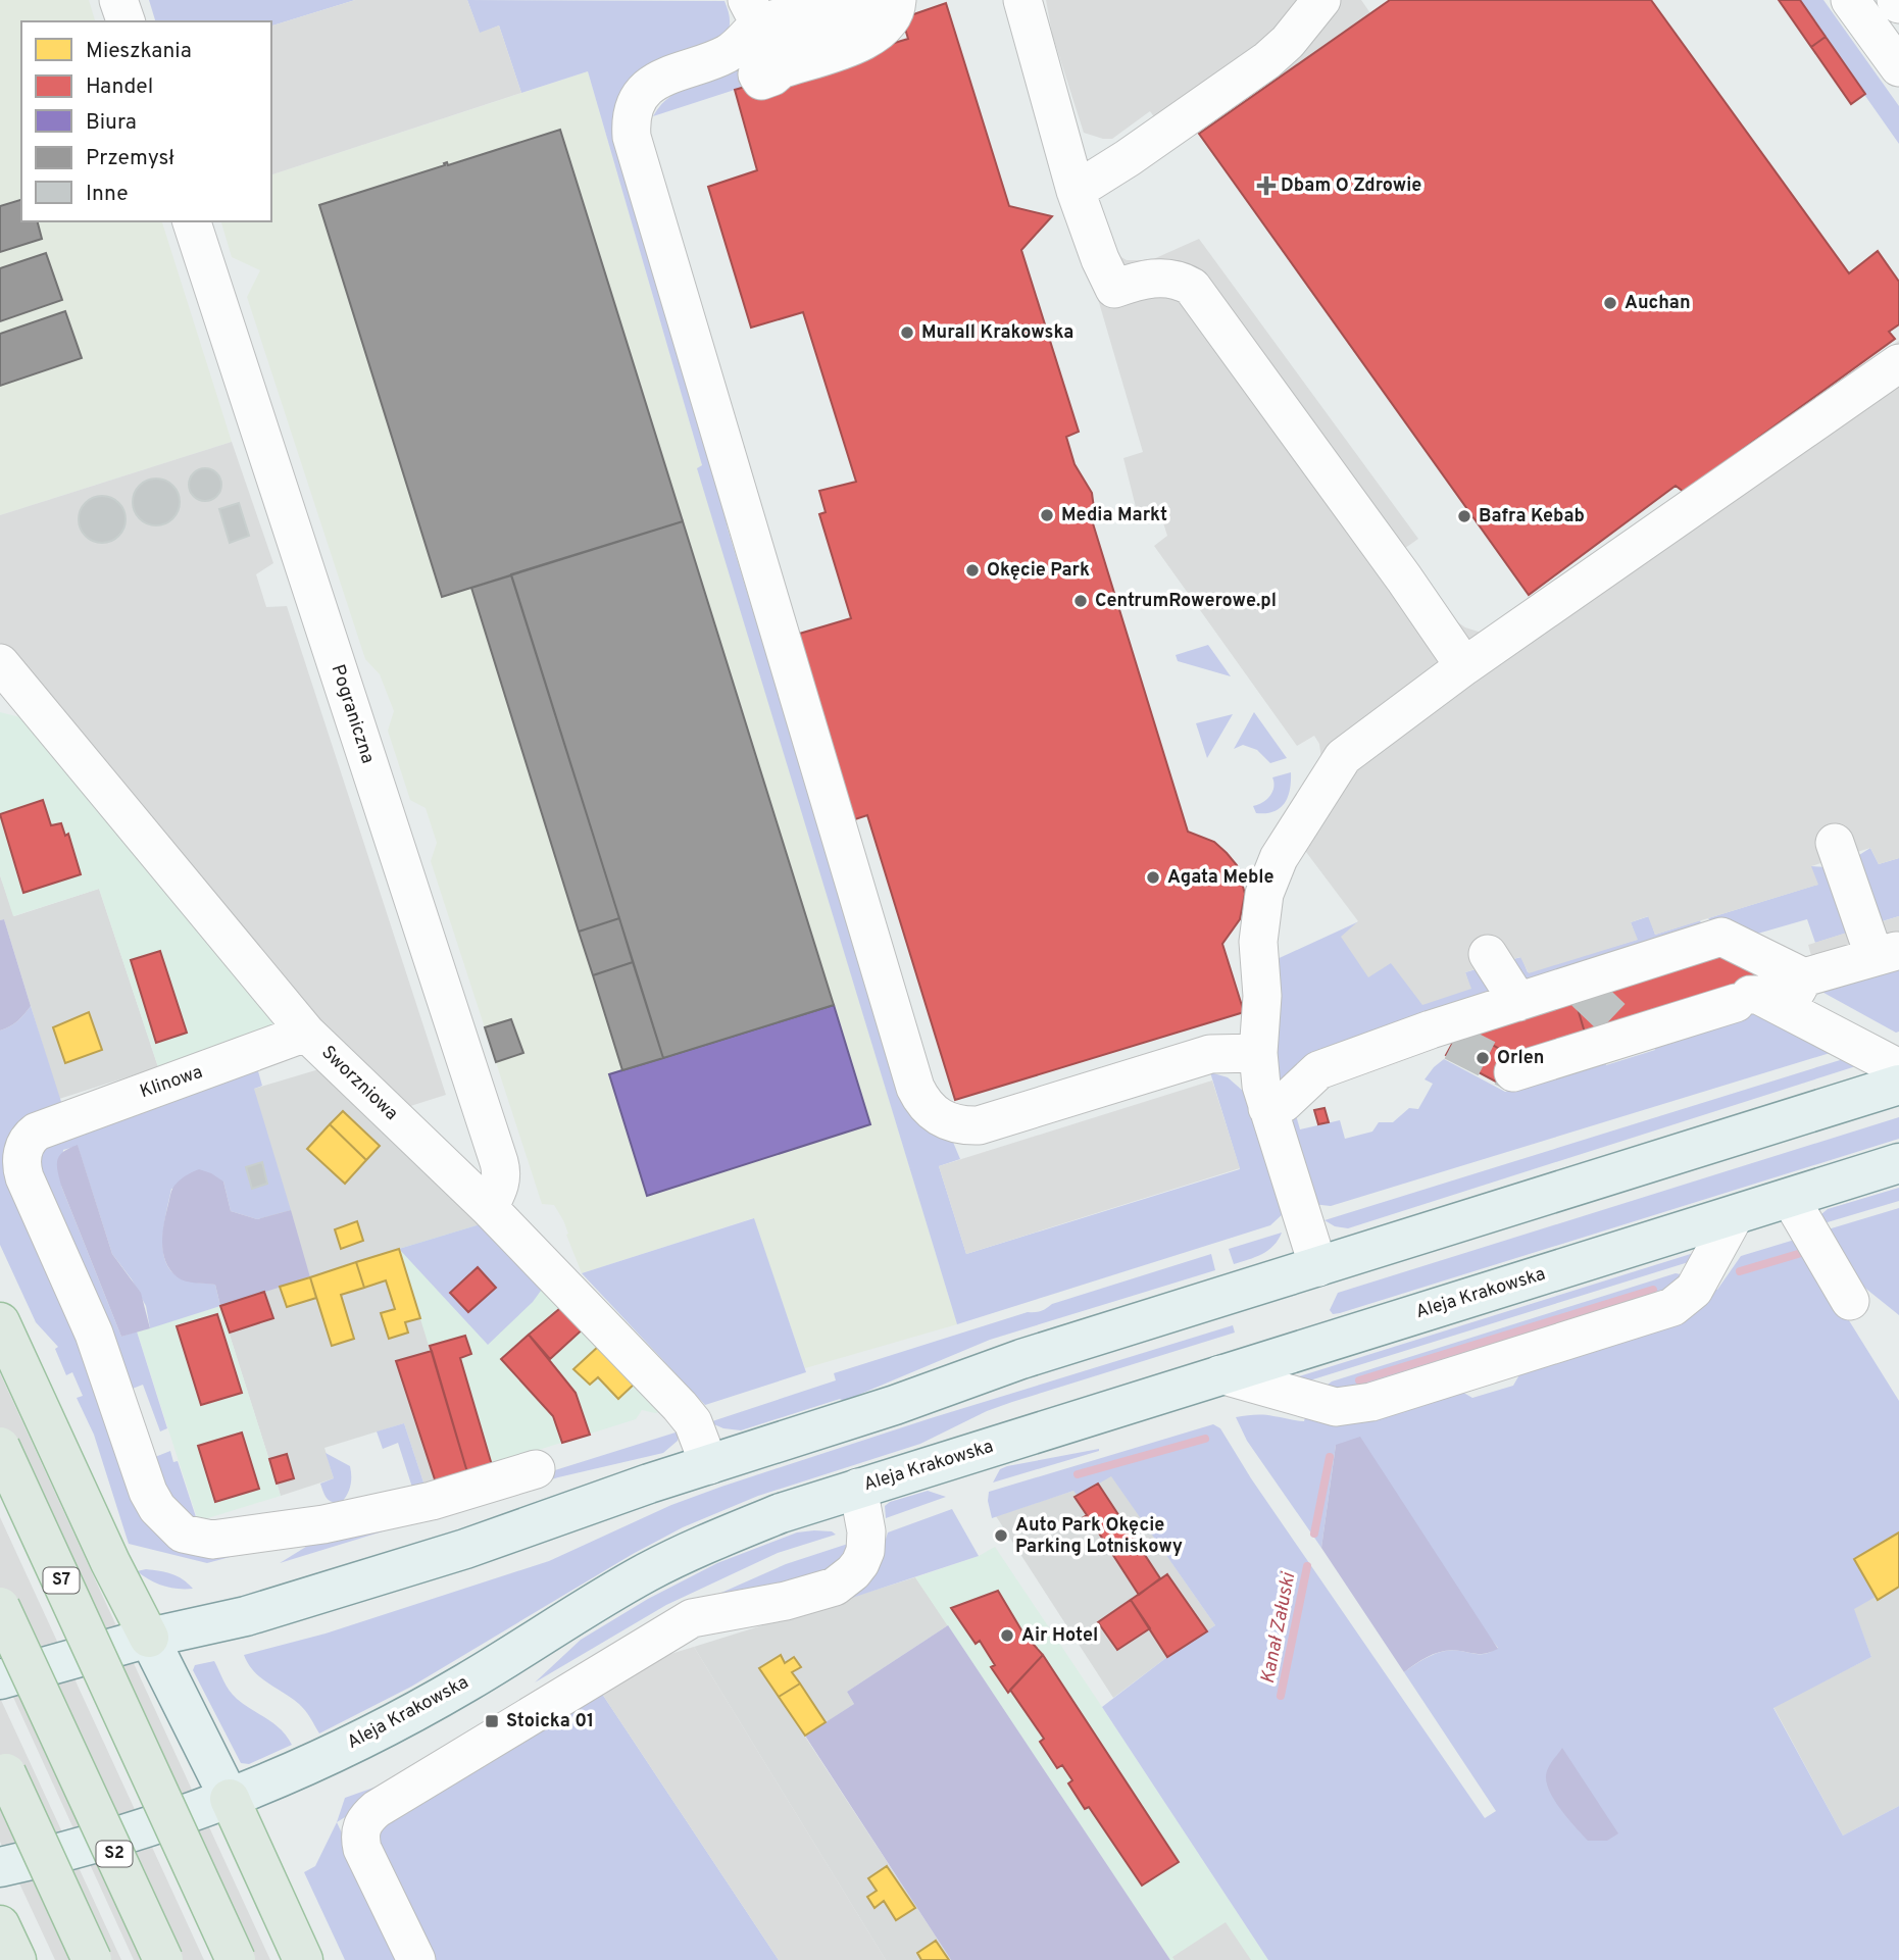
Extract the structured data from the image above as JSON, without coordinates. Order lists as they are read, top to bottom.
{
  "streets": {
    "highway": ["S7", "S2"],
    "main road": ["Aleja Krakowska"],
    "street": ["Pograniczna", "Klinowa", "Sworzniowa"]
  },
  "crossings": [
    ["Pograniczna", "Sworzniowa"],
    ["Klinowa", "Sworzniowa"]
  ],
  "water": ["Kanał Załuski"],
  "places": {
    "health": ["Dbam O Zdrowie"],
    "other": [
      "Auchan",
      "Murall Krakowska",
      "Media Markt",
      "Bafra Kebab",
      "Okęcie Park",
      "CentrumRowerowe.pl",
      "Agata Meble",
      "Orlen",
      "Auto Park Okęcie Parking Lotniskowy",
      "Air Hotel"
    ],
    "transit": ["Stoicka 01"]
  },
  "legend": [
    "Mieszkania",
    "Handel",
    "Biura",
    "Przemysł",
    "Inne"
  ]
}
